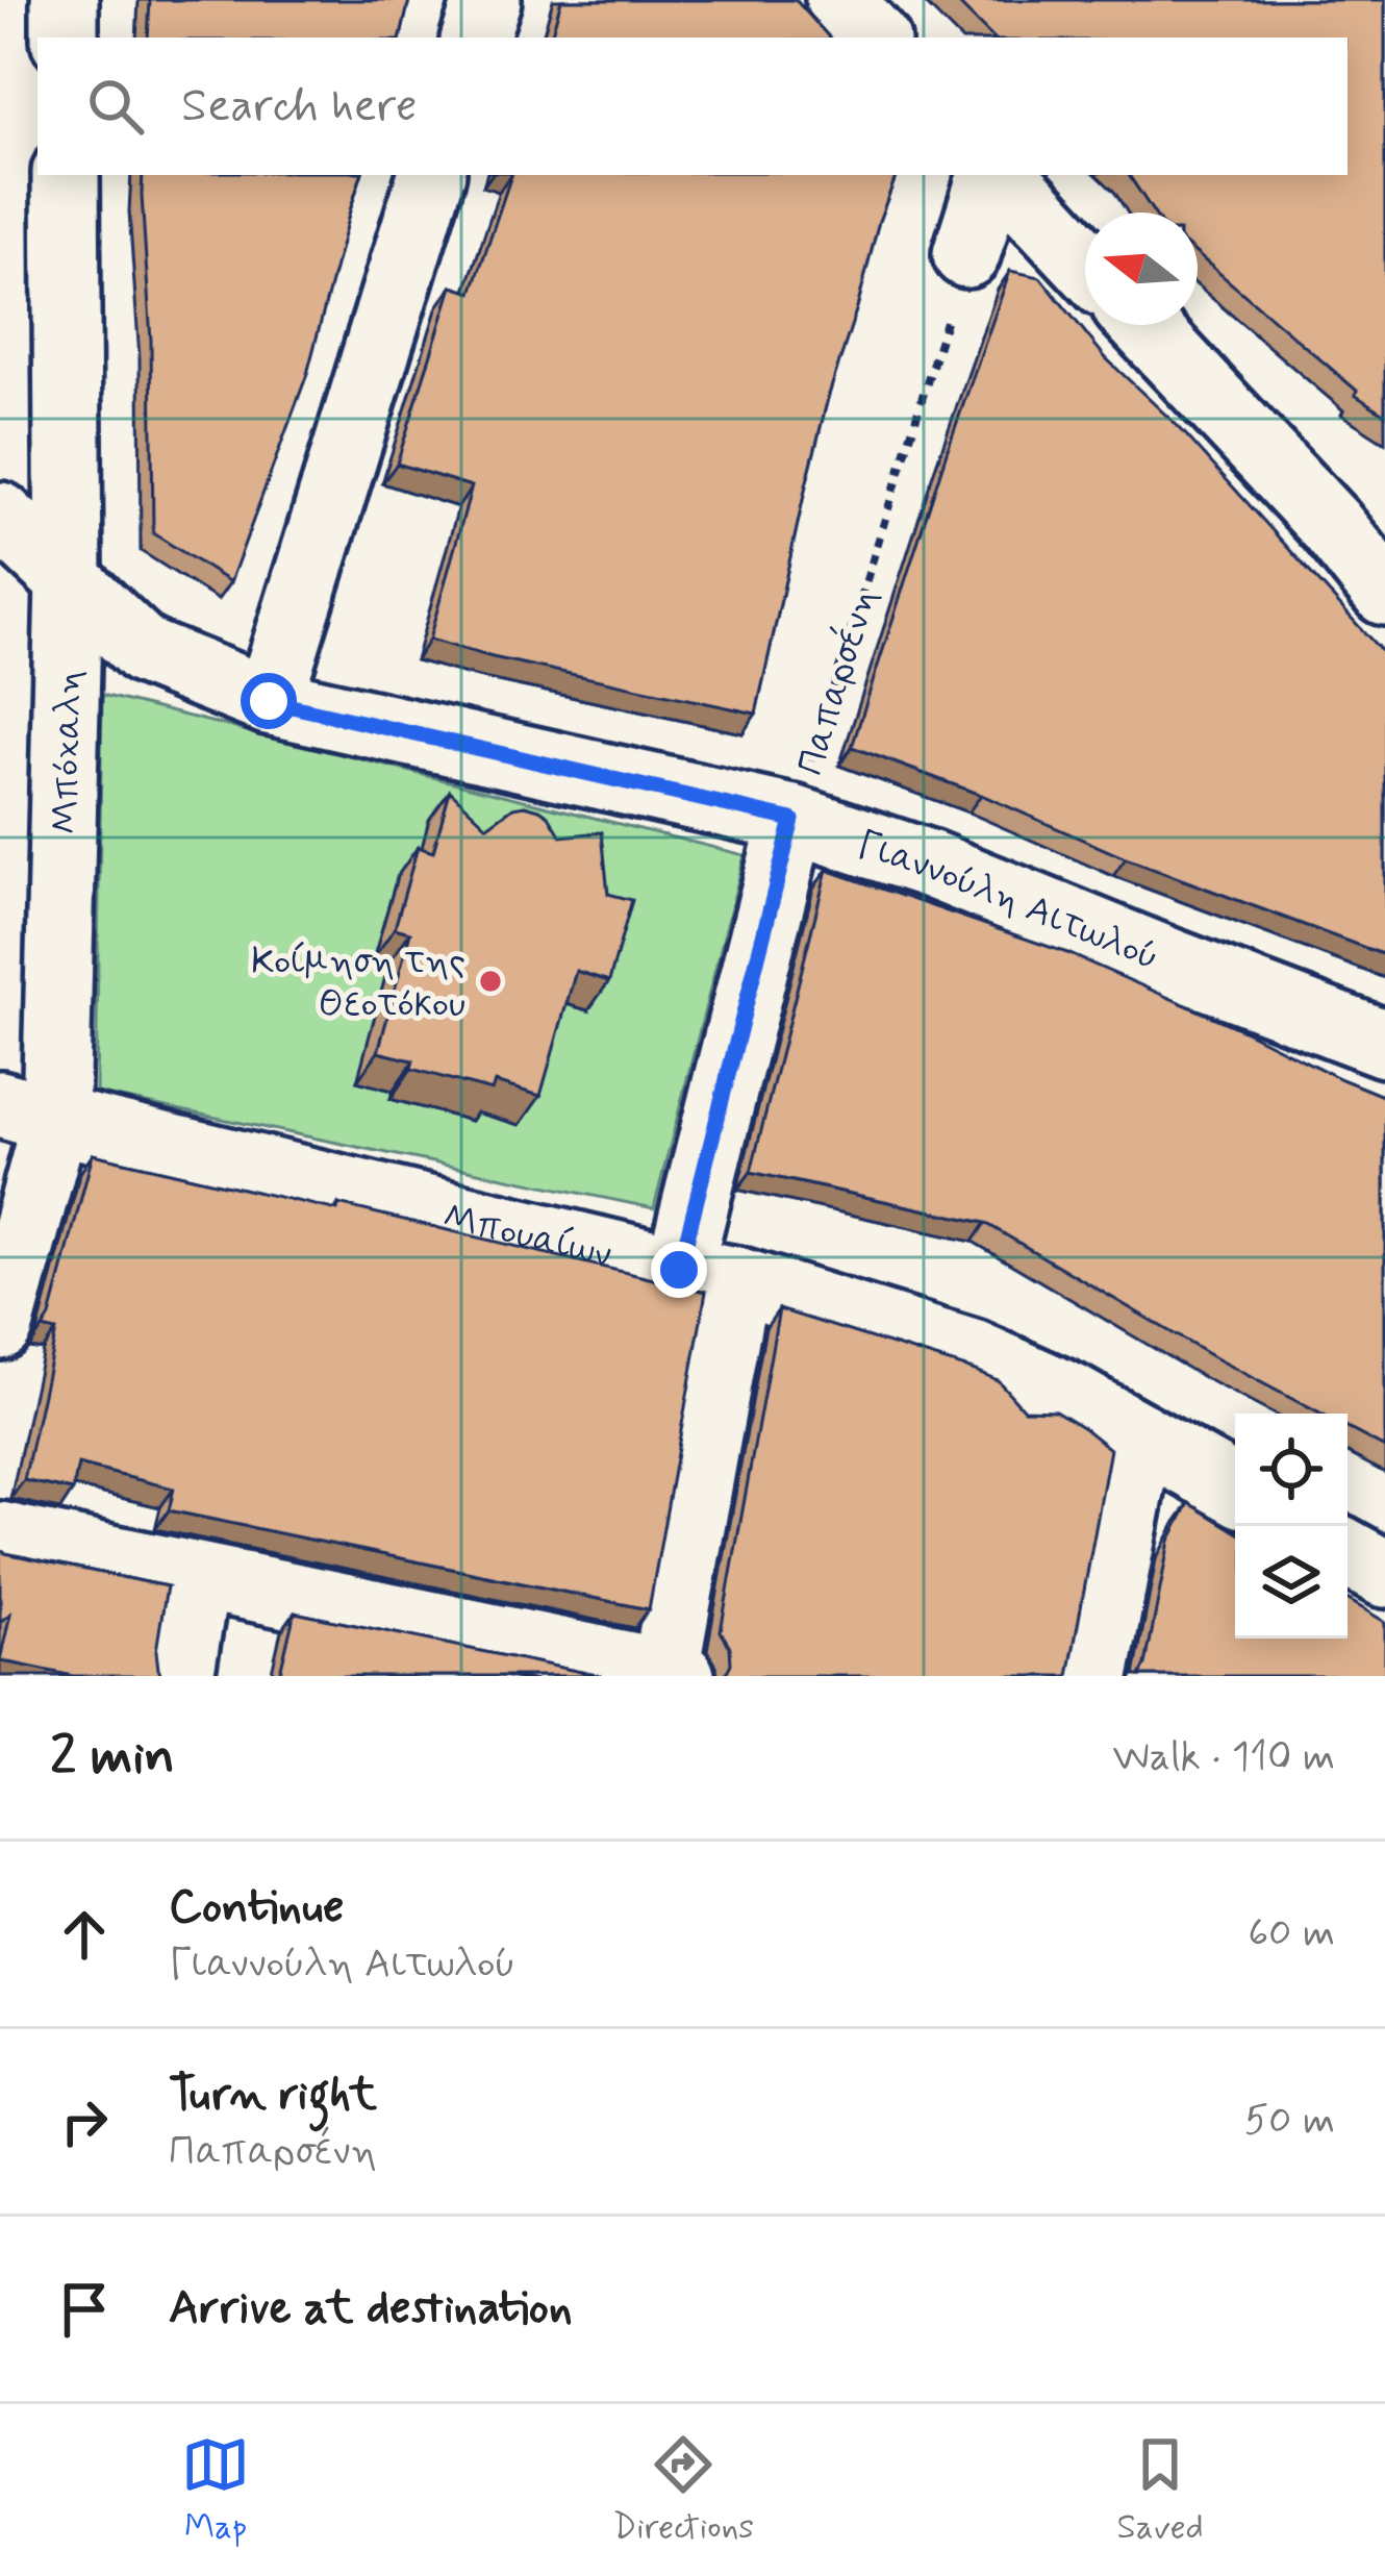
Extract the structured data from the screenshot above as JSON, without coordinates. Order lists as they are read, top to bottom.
{
  "streets": {
    "street": [
      "Παπαρσένη",
      "Μπόχαλη",
      "Γιαννούλη Αιτωλού",
      "Μπουαίων"
    ]
  },
  "crossings": [
    ["Παπαρσένη", "Γιαννούλη Αιτωλού"],
    ["Παπαρσένη", "Μπουαίων"],
    ["Μπόχαλη", "Γιαννούλη Αιτωλού"],
    ["Μπόχαλη", "Μπουαίων"]
  ],
  "places": ["Κοίμηση της Θεοτόκου"],
  "north": "left",
  "page": {
    "search": "Search here",
    "heading": ["2 min", "Walk · 110 m"],
    "list": [
      ["Continue", "Γιαννούλη Αιτωλού", "60 m"],
      ["Turn right", "Παπαρσένη", "50 m"],
      "Arrive at destination"
    ],
    "nav": ["Map", "Directions", "Saved"]
  }
}
